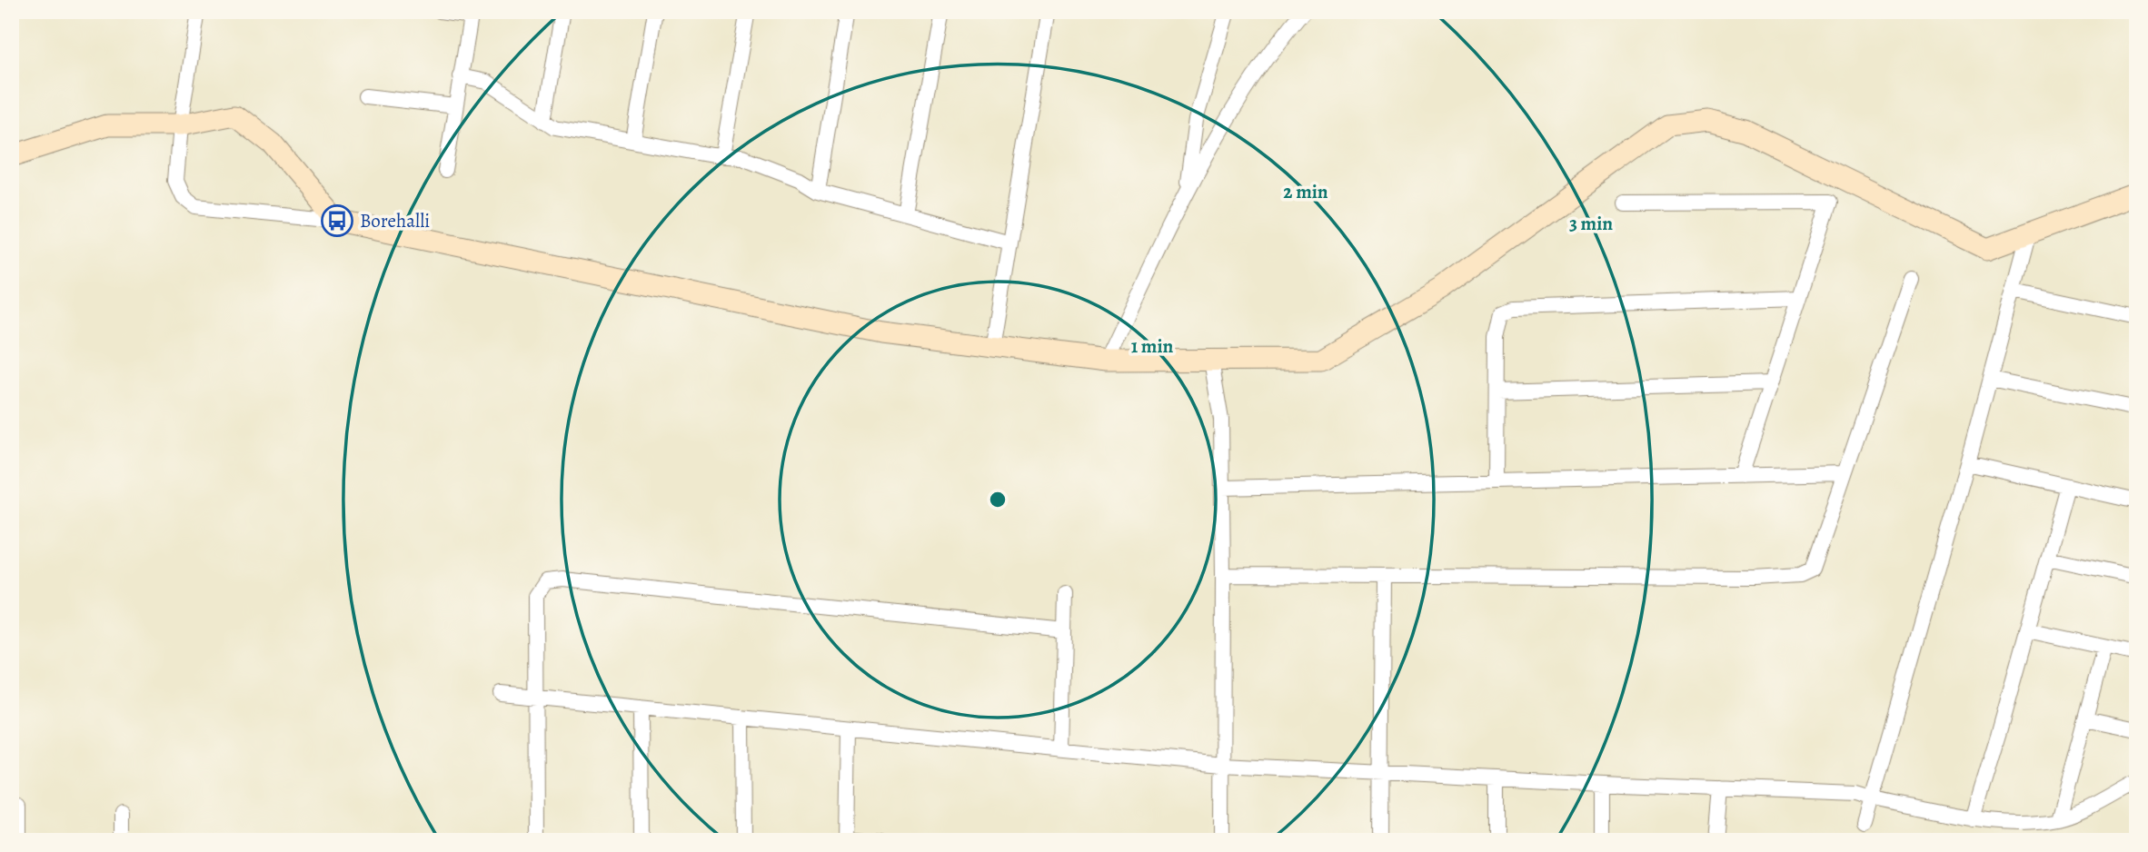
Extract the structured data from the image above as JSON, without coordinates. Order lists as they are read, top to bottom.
{
  "places": {
    "bus stop": ["Borehalli"]
  },
  "rings": ["2 min", "3 min", "1 min"]
}
